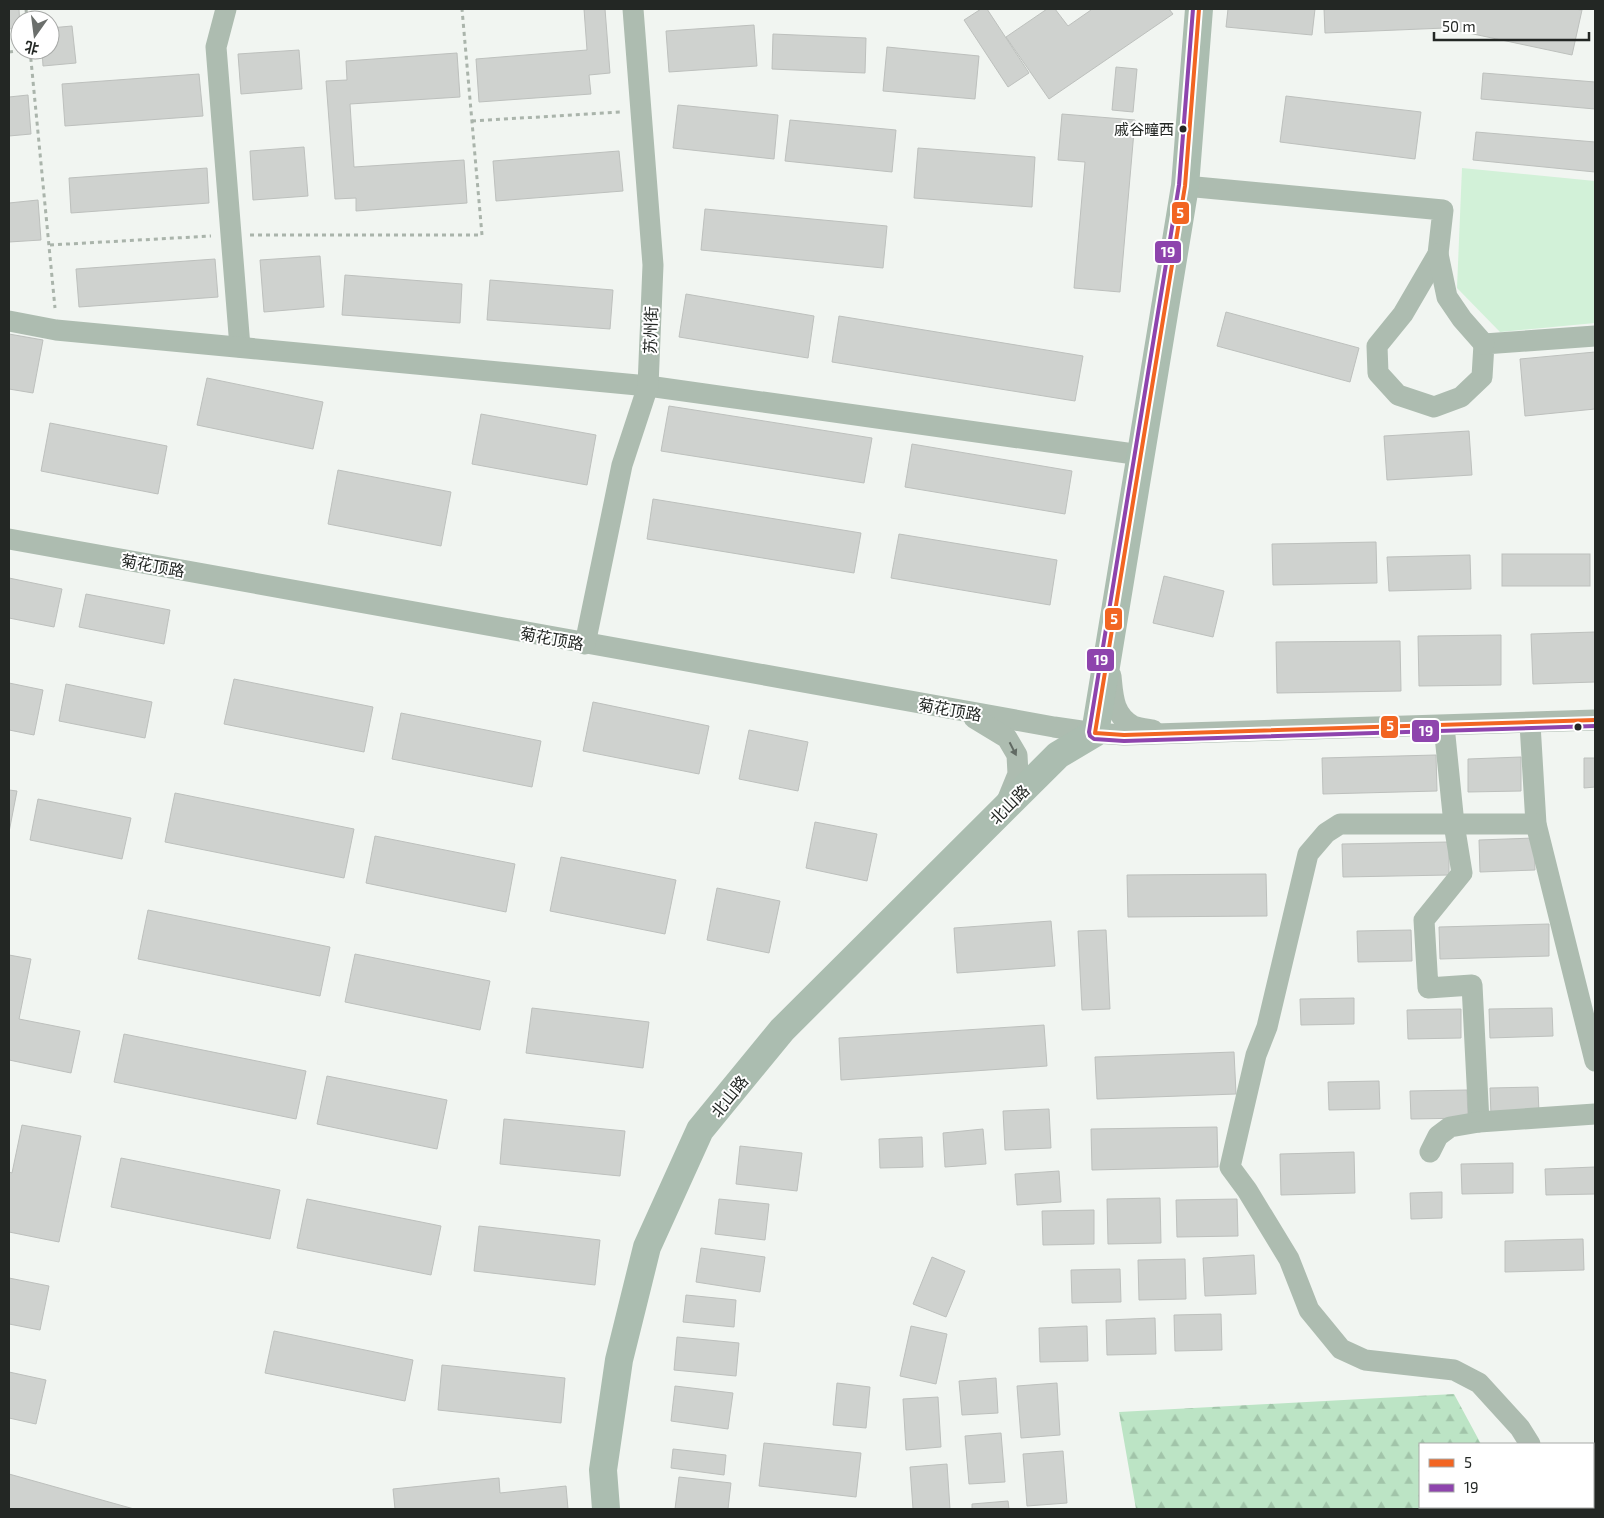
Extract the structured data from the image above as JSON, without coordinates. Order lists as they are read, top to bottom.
{
  "streets": {
    "main road": ["北山路"],
    "street": ["苏州街", "菊花顶路"]
  },
  "crossings": [
    ["苏州街", "菊花顶路"],
    ["菊花顶路", "北山路"]
  ],
  "places": ["戚谷疃西"],
  "lines": ["transit line 5", "transit line 19"],
  "legend": ["5", "19"],
  "scale_bar": "50 m",
  "north": "bottom"
}
